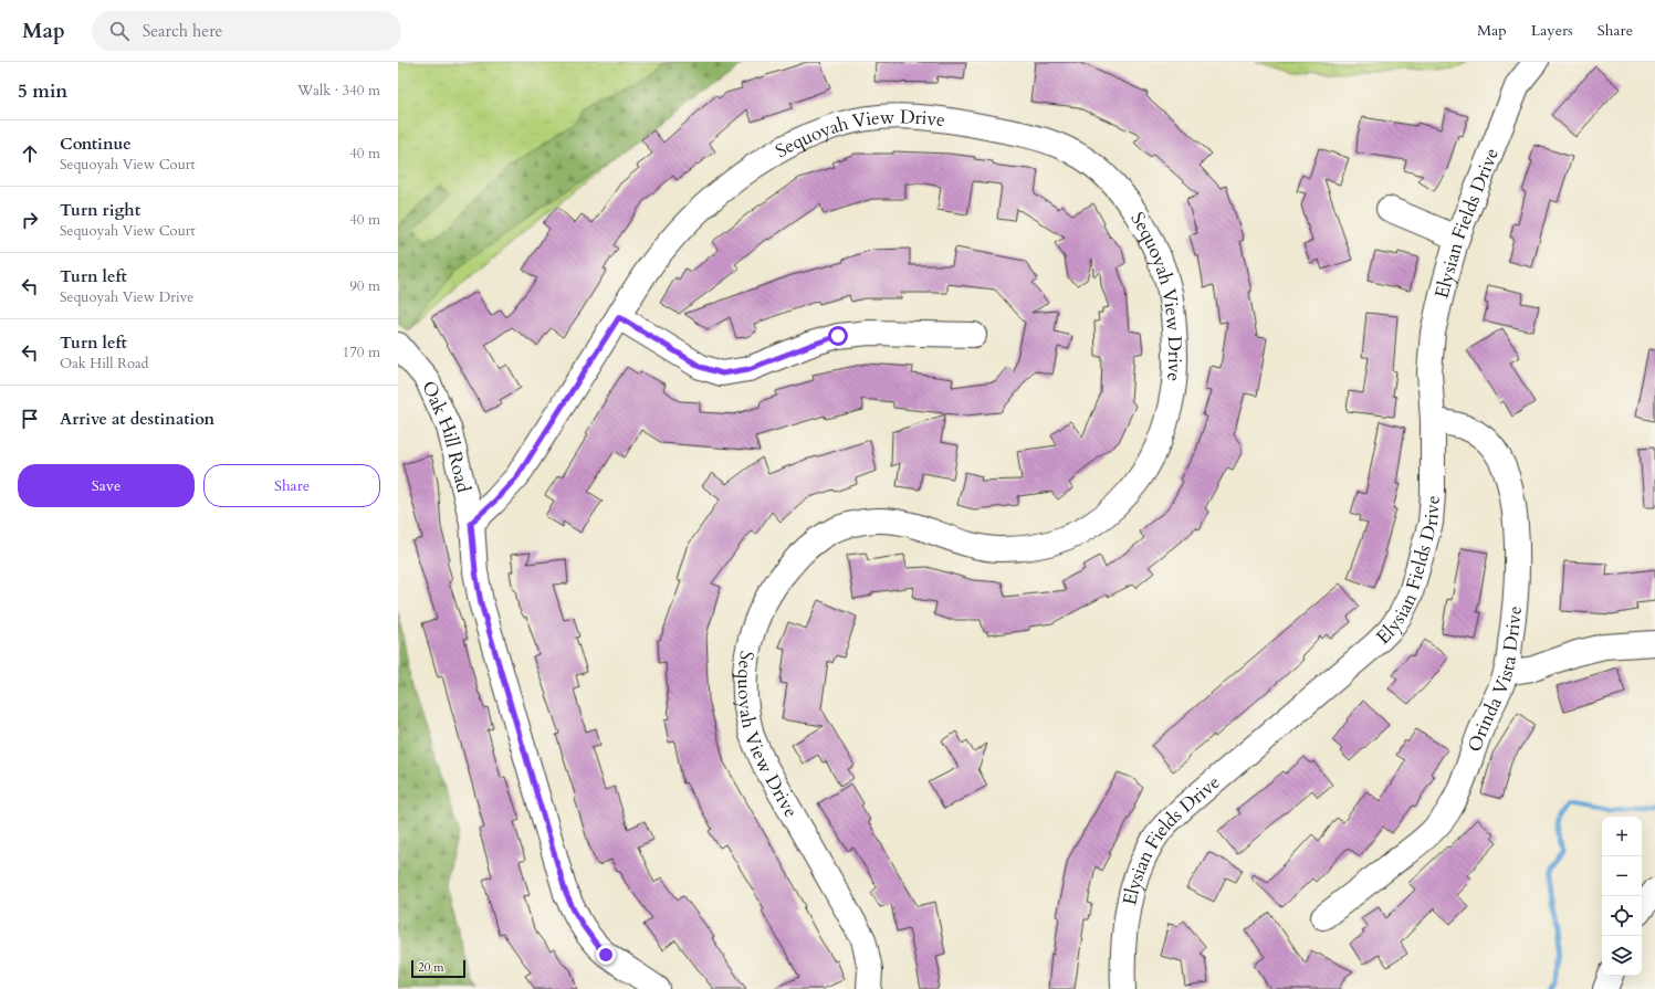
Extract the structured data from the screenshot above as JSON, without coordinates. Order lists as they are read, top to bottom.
{
  "streets": {
    "street": [
      "Sequoyah View Drive",
      "Elysian Fields Drive",
      "Oak Hill Road",
      "Orinda Vista Drive"
    ]
  },
  "crossings": [
    ["Sequoyah View Drive", "Oak Hill Road"],
    ["Elysian Fields Drive", "Orinda Vista Drive"]
  ],
  "scale_bar": "20 m",
  "page": {
    "header": "Map",
    "search": "Search here",
    "nav": ["Map", "Layers", "Share"],
    "heading": ["5 min", "Walk · 340 m"],
    "list": [
      ["Continue", "Sequoyah View Court", "40 m"],
      ["Turn right", "Sequoyah View Court", "40 m"],
      ["Turn left", "Sequoyah View Drive", "90 m"],
      ["Turn left", "Oak Hill Road", "170 m"],
      "Arrive at destination"
    ],
    "buttons": ["Save", "Share"],
    "map_buttons": ["+", "−"],
    "scale": "20 m"
  }
}
